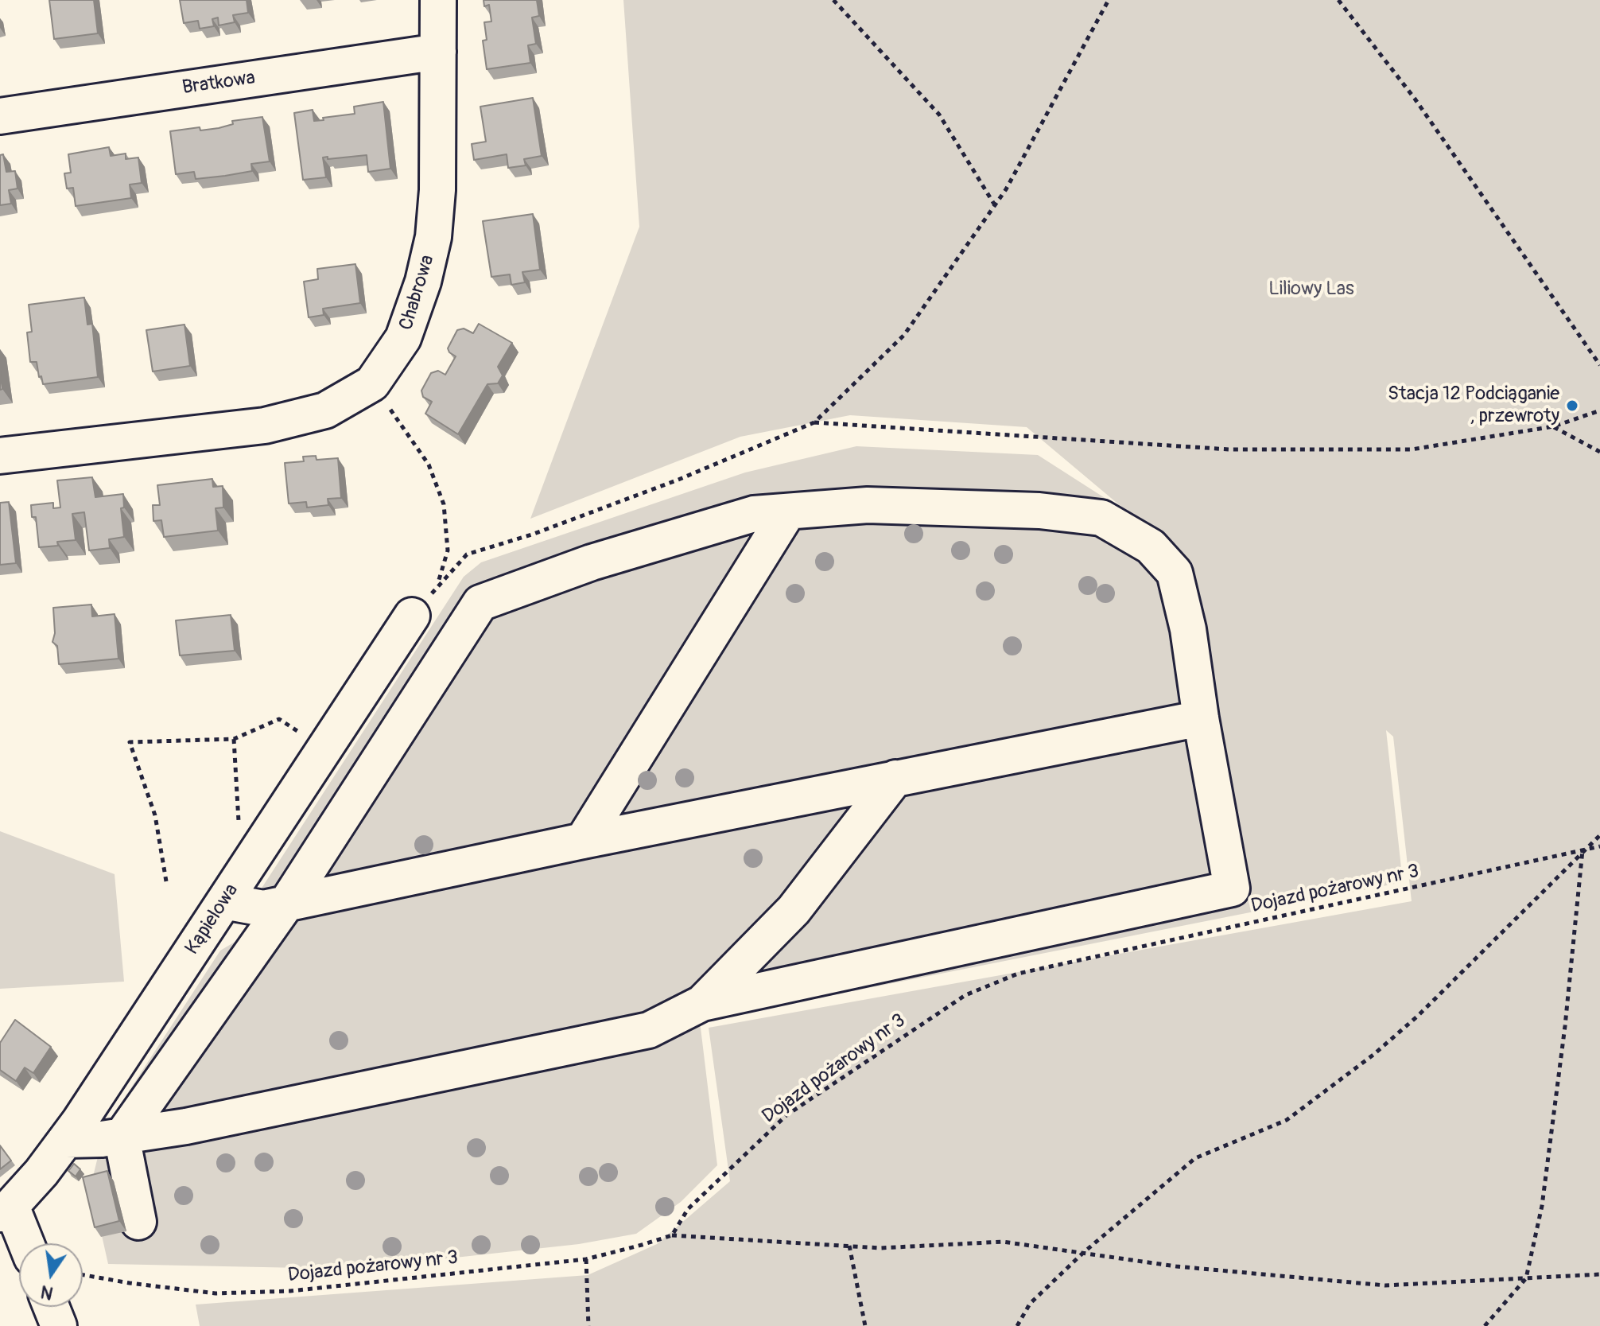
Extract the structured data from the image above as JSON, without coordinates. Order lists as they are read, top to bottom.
{
  "streets": {
    "street": ["Bratkowa", "Chabrowa", "Kąpielowa"],
    "path": ["Dojazd pożarowy nr 3"]
  },
  "crossings": [
    ["Bratkowa", "Chabrowa"]
  ],
  "parks": ["Liliowy Las"],
  "places": ["Stacja 12 Podciąganie , przewroty"],
  "north": "bottom"
}
